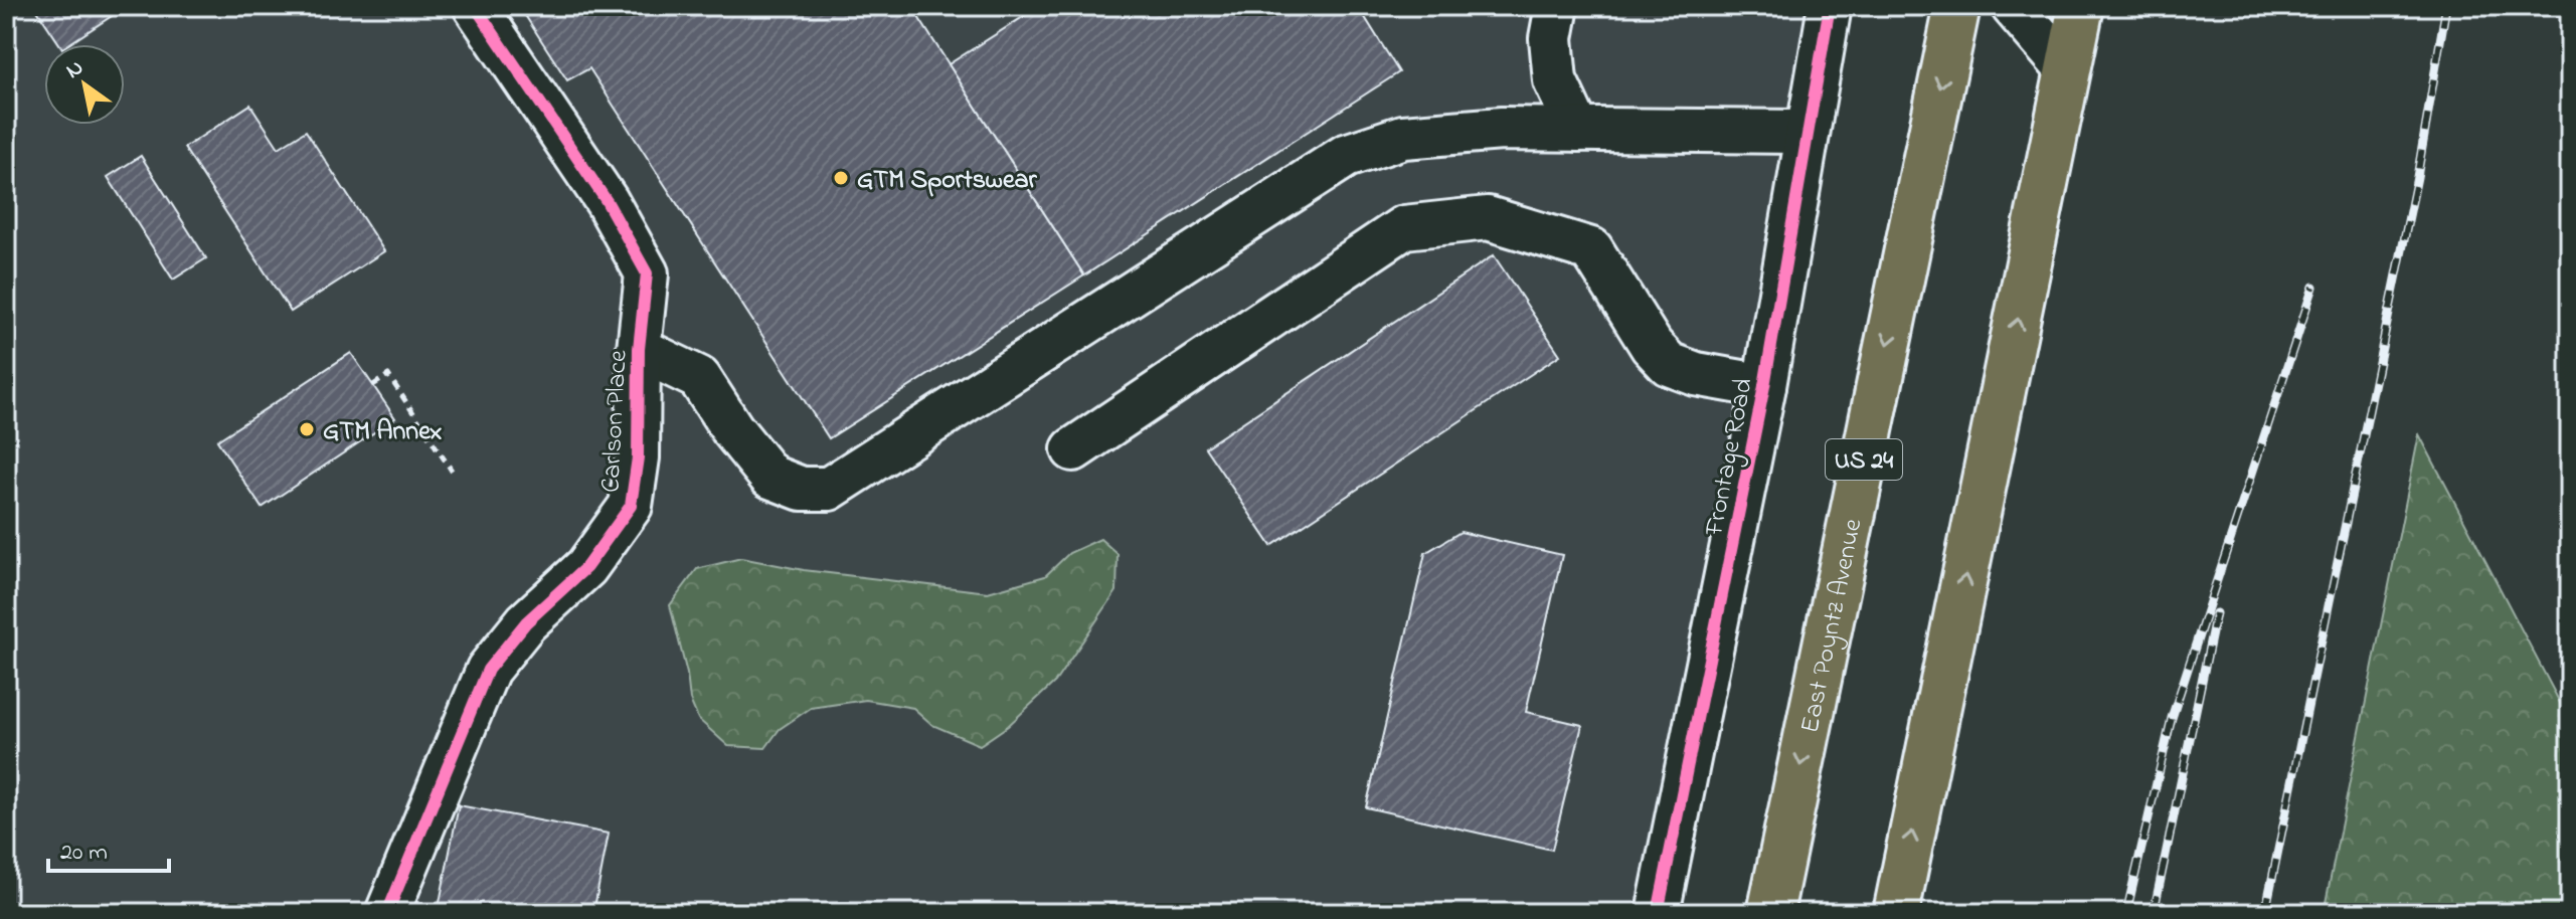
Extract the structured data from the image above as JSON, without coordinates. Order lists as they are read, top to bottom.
{
  "streets": {
    "highway": ["US 24", "East Poyntz Avenue"],
    "street": ["Carlson Place", "Frontage Road"]
  },
  "places": ["GTM Sportswear", "GTM Annex"],
  "scale_bar": "20 m",
  "north": "top left"
}
